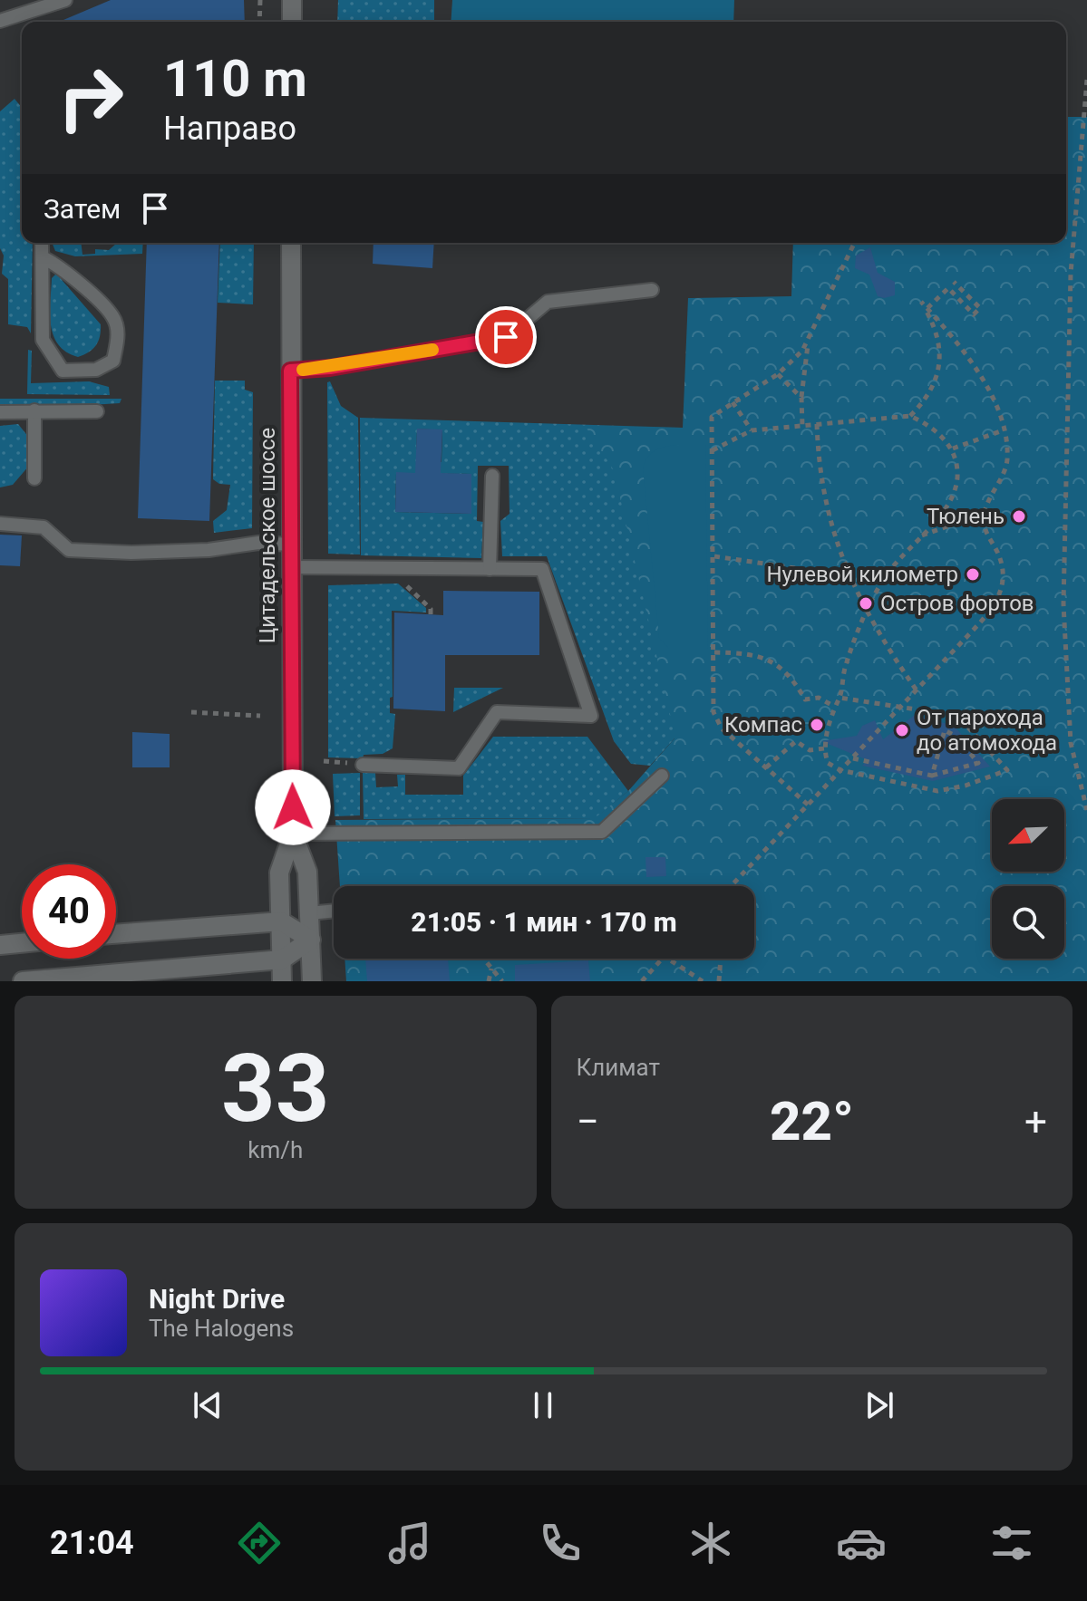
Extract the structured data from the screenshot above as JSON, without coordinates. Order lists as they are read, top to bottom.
{
  "streets": {
    "street": ["Цитадельское шоссе"]
  },
  "places": [
    "Тюлень",
    "Нулевой километр",
    "Остров фортов",
    "Компас",
    "От парохода до атомохода"
  ],
  "north": "bottom left",
  "page": {
    "turn": ["110 m", "Направо"],
    "then": "Затем",
    "limit": "40",
    "trip": "21:05 · 1 мин · 170 m",
    "tile": [
      ["33", "km/h"],
      "Климат"
    ],
    "heat": ["−", "22°", "+"],
    "song": ["Night Drive", "The Halogens"],
    "tabs": "21:04"
  }
}
